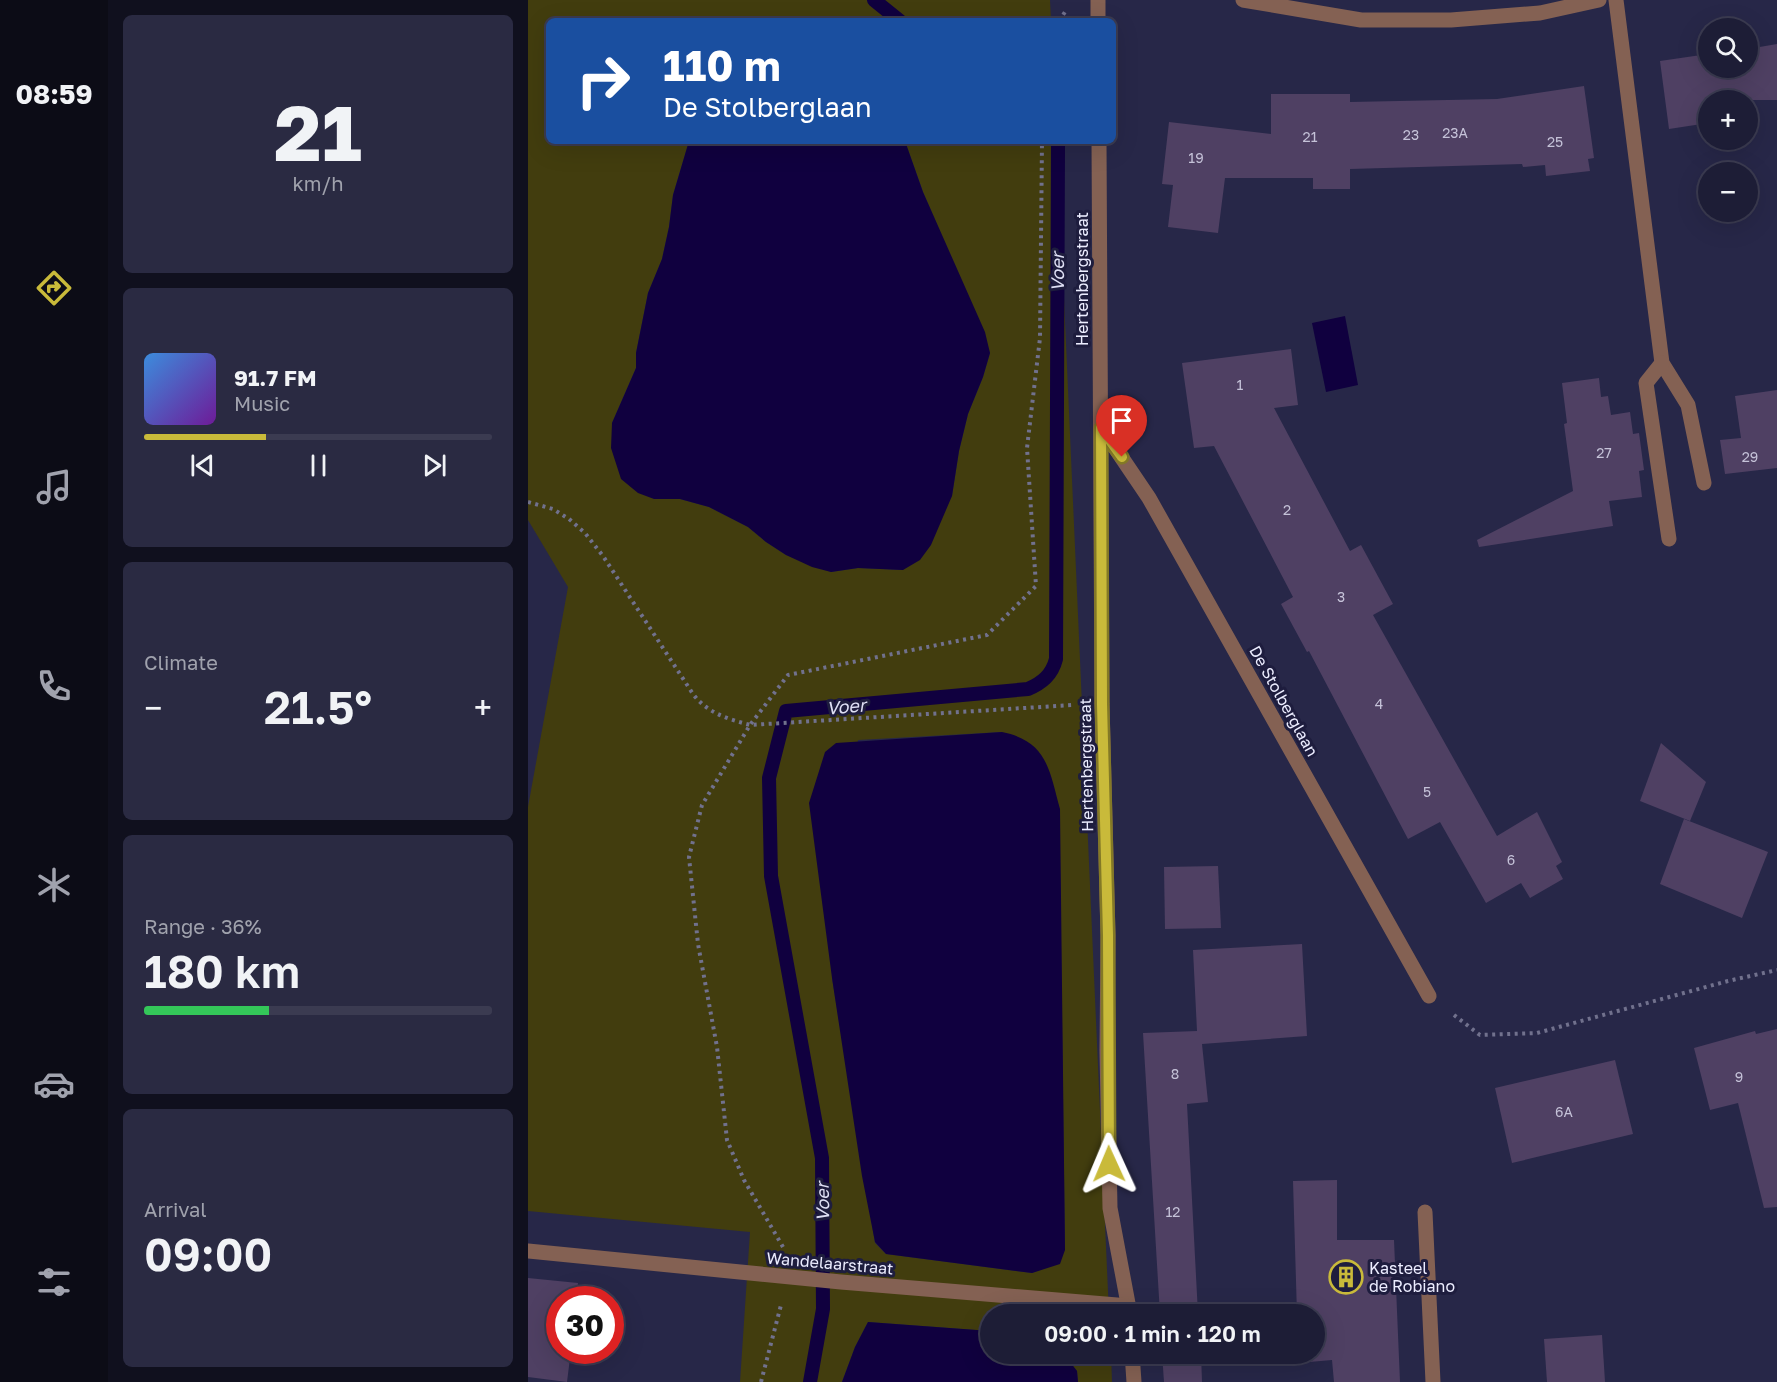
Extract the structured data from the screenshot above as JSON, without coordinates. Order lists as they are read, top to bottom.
{
  "streets": {
    "street": ["Hertenbergstraat", "De Stolberglaan", "Wandelaarstraat"]
  },
  "crossings": [
    ["Hertenbergstraat", "De Stolberglaan"]
  ],
  "water": ["Voer"],
  "places": {
    "building": ["Kasteel de Robiano"]
  },
  "house_numbers": [
    "23A",
    "23",
    "21",
    "25",
    "19",
    "1",
    "27",
    "29",
    "2",
    "3",
    "4",
    "5",
    "6",
    "8",
    "9",
    "6A",
    "12"
  ],
  "page": {
    "tabs": "08:59",
    "tile": [
      ["21", "km/h"],
      "Climate",
      ["Range · 36%", "180 km"],
      ["Arrival", "09:00"]
    ],
    "map_buttons": ["+", "−"],
    "turn": ["110 m", "De Stolberglaan"],
    "song": ["91.7 FM", "Music"],
    "heat": ["−", "21.5°", "+"],
    "limit": "30",
    "trip": "09:00 · 1 min · 120 m"
  }
}
